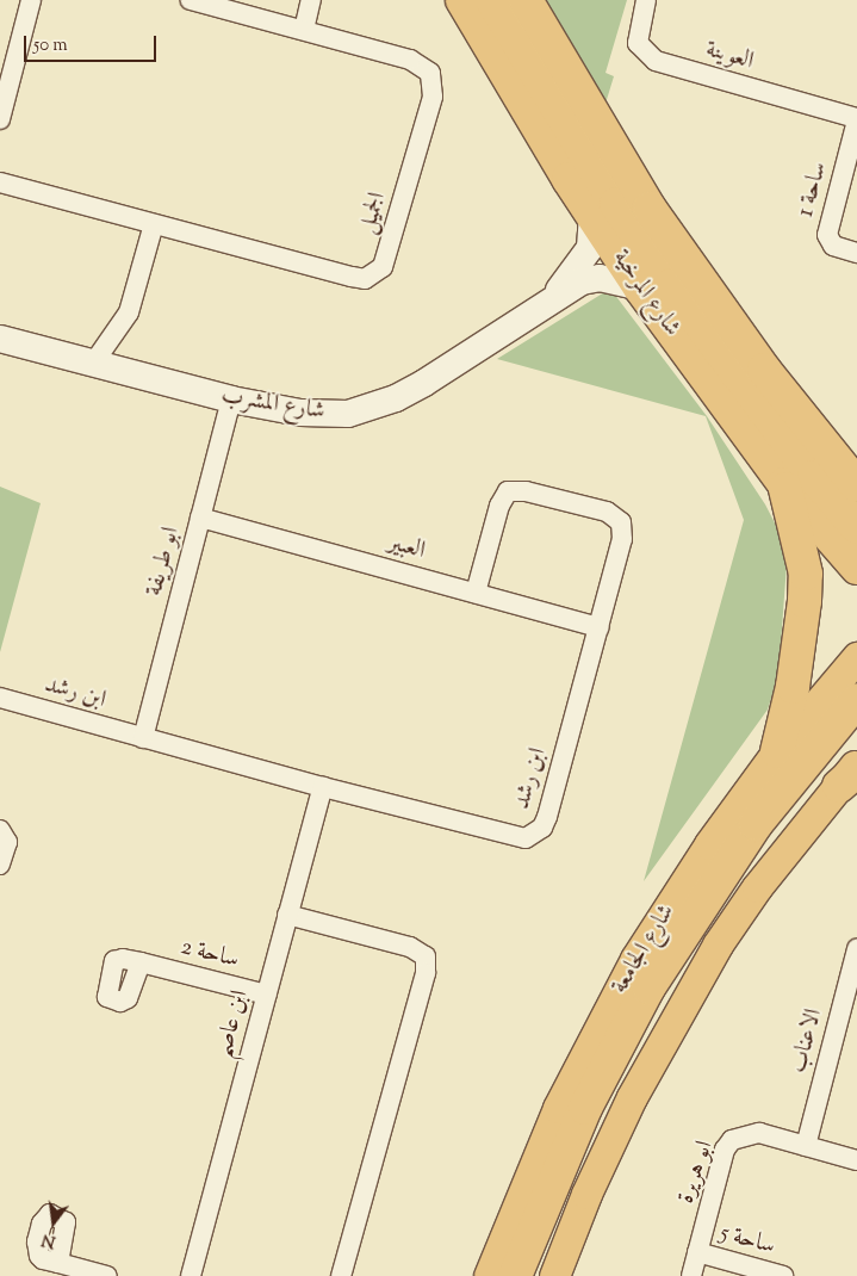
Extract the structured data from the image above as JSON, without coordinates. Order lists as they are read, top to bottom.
{
  "streets": {
    "highway": ["شارع المرخية"],
    "main road": ["شارع الجامعة"],
    "street": [
      "العوينة",
      "ساحة 1",
      "الجميل",
      "شارع المشرب",
      "العبير",
      "ابو طريفة",
      "ابن رشد",
      "ساحة 2",
      "ابن عاصم",
      "الاعناب",
      "ابو هريرة",
      "ساحة 5"
    ]
  },
  "crossings": [
    ["العوينة", "ساحة 1"],
    ["شارع المرخية", "شارع المشرب"],
    ["شارع المشرب", "ابو طريفة"],
    ["العبير", "ابو طريفة"],
    ["العبير", "ابن رشد"],
    ["ابو طريفة", "ابن رشد"],
    ["ابن رشد", "ابن عاصم"],
    ["ساحة 2", "ابن عاصم"],
    ["الاعناب", "ابو هريرة"],
    ["ابو هريرة", "ساحة 5"]
  ],
  "scale_bar": "50 m",
  "north": "bottom"
}
